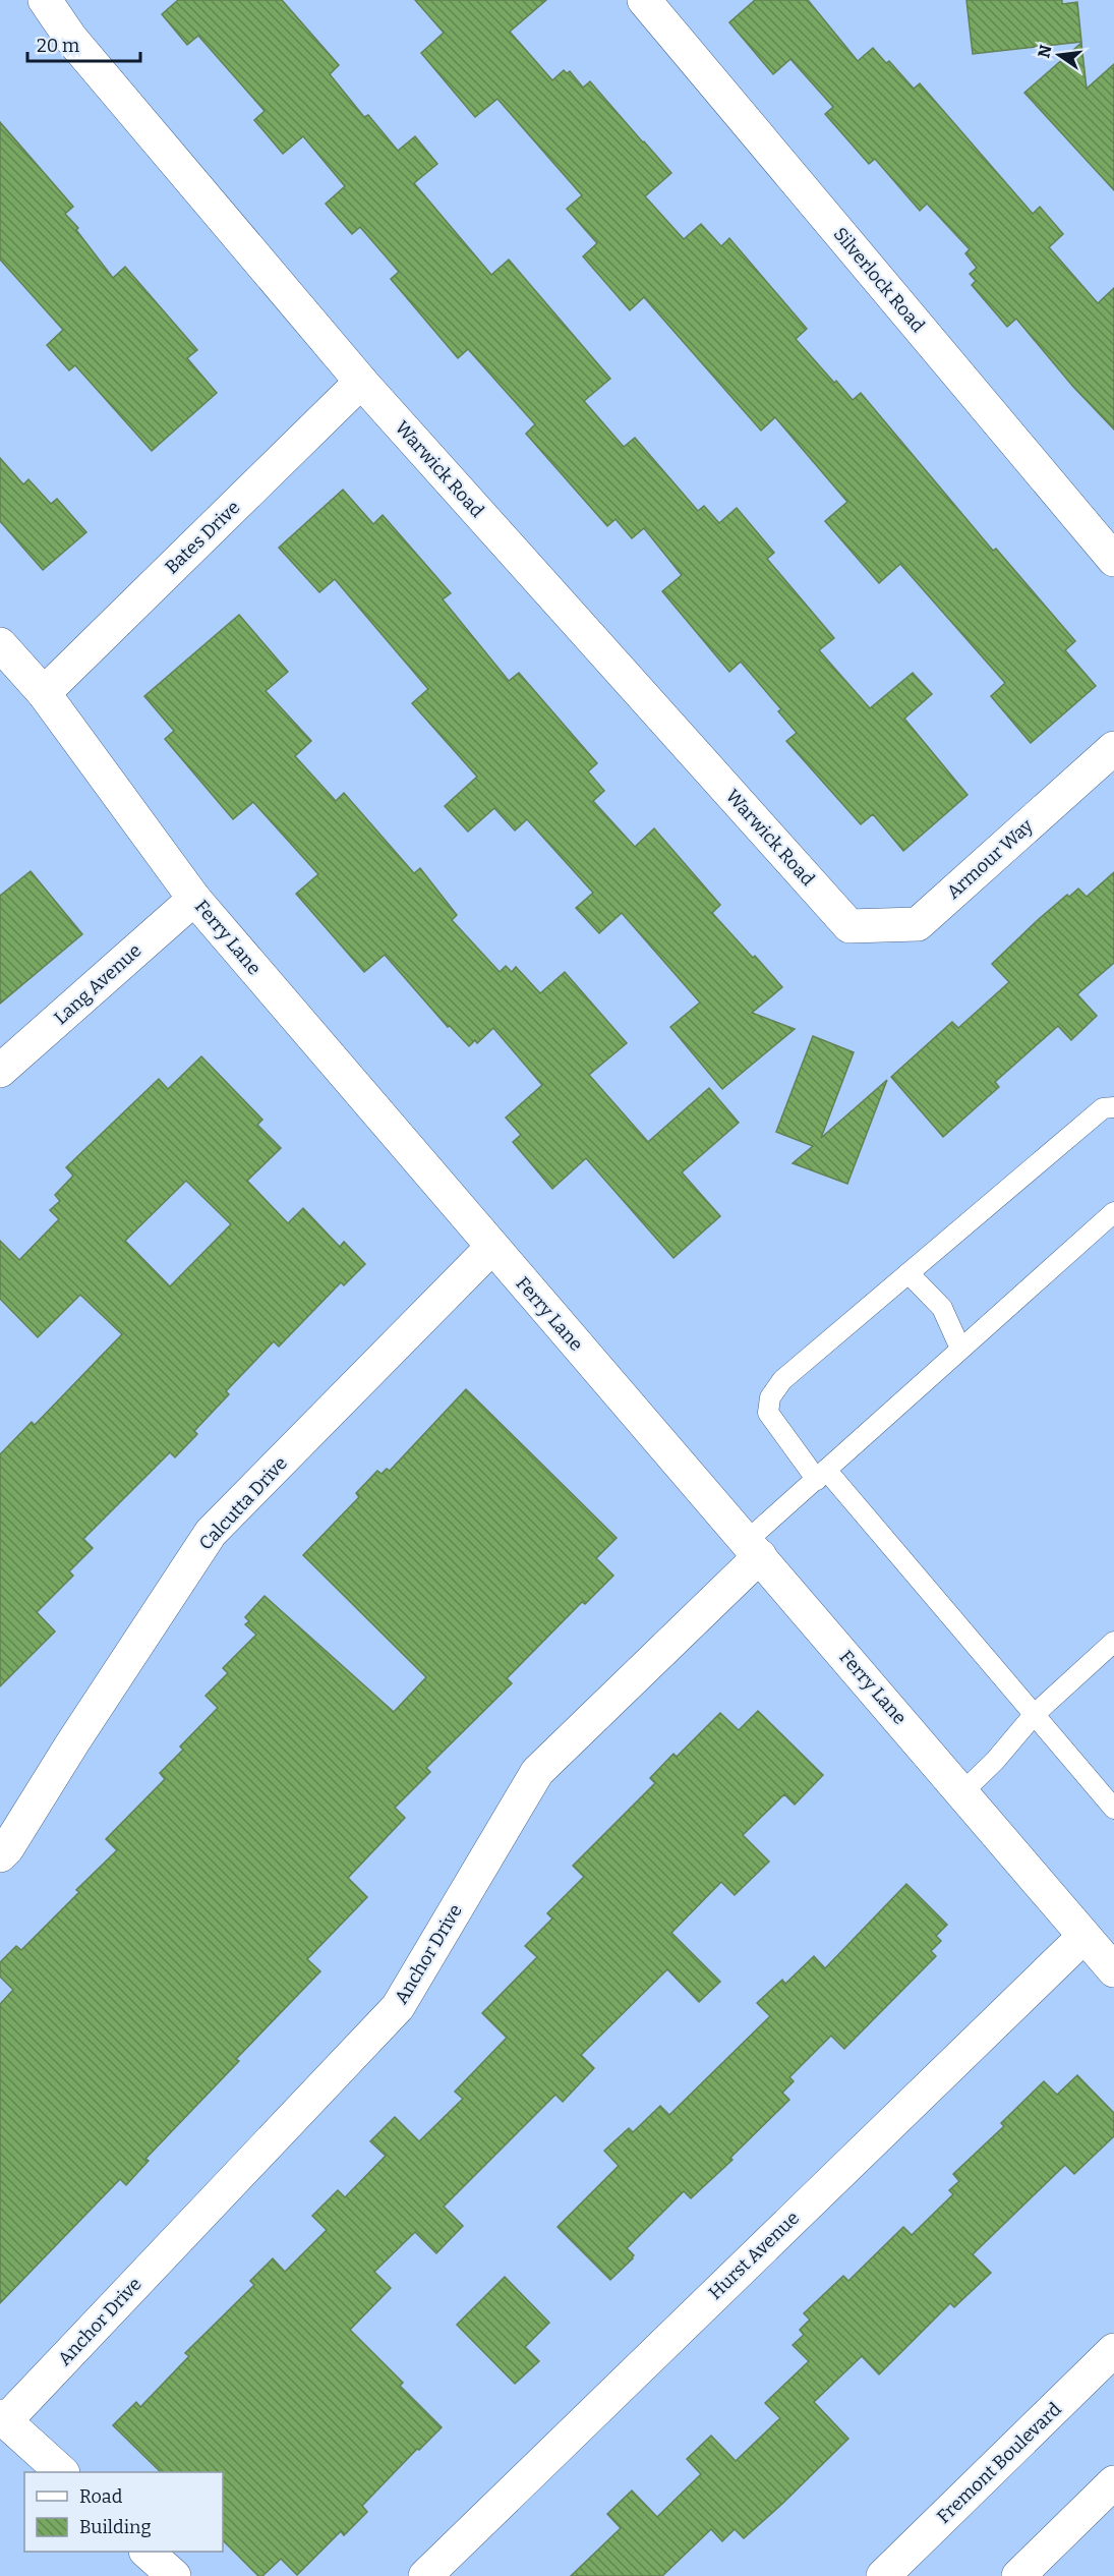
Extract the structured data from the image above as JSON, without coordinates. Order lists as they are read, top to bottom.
{
  "streets": {
    "street": [
      "Silverlock Road",
      "Warwick Road",
      "Bates Drive",
      "Armour Way",
      "Ferry Lane",
      "Lang Avenue",
      "Calcutta Drive",
      "Anchor Drive",
      "Hurst Avenue",
      "Fremont Boulevard"
    ]
  },
  "crossings": [
    ["Warwick Road", "Bates Drive"],
    ["Warwick Road", "Armour Way"],
    ["Bates Drive", "Ferry Lane"],
    ["Ferry Lane", "Lang Avenue"],
    ["Ferry Lane", "Calcutta Drive"],
    ["Ferry Lane", "Anchor Drive"],
    ["Ferry Lane", "Hurst Avenue"]
  ],
  "legend": ["Road", "Building"],
  "scale_bar": "20 m",
  "north": "left"
}
